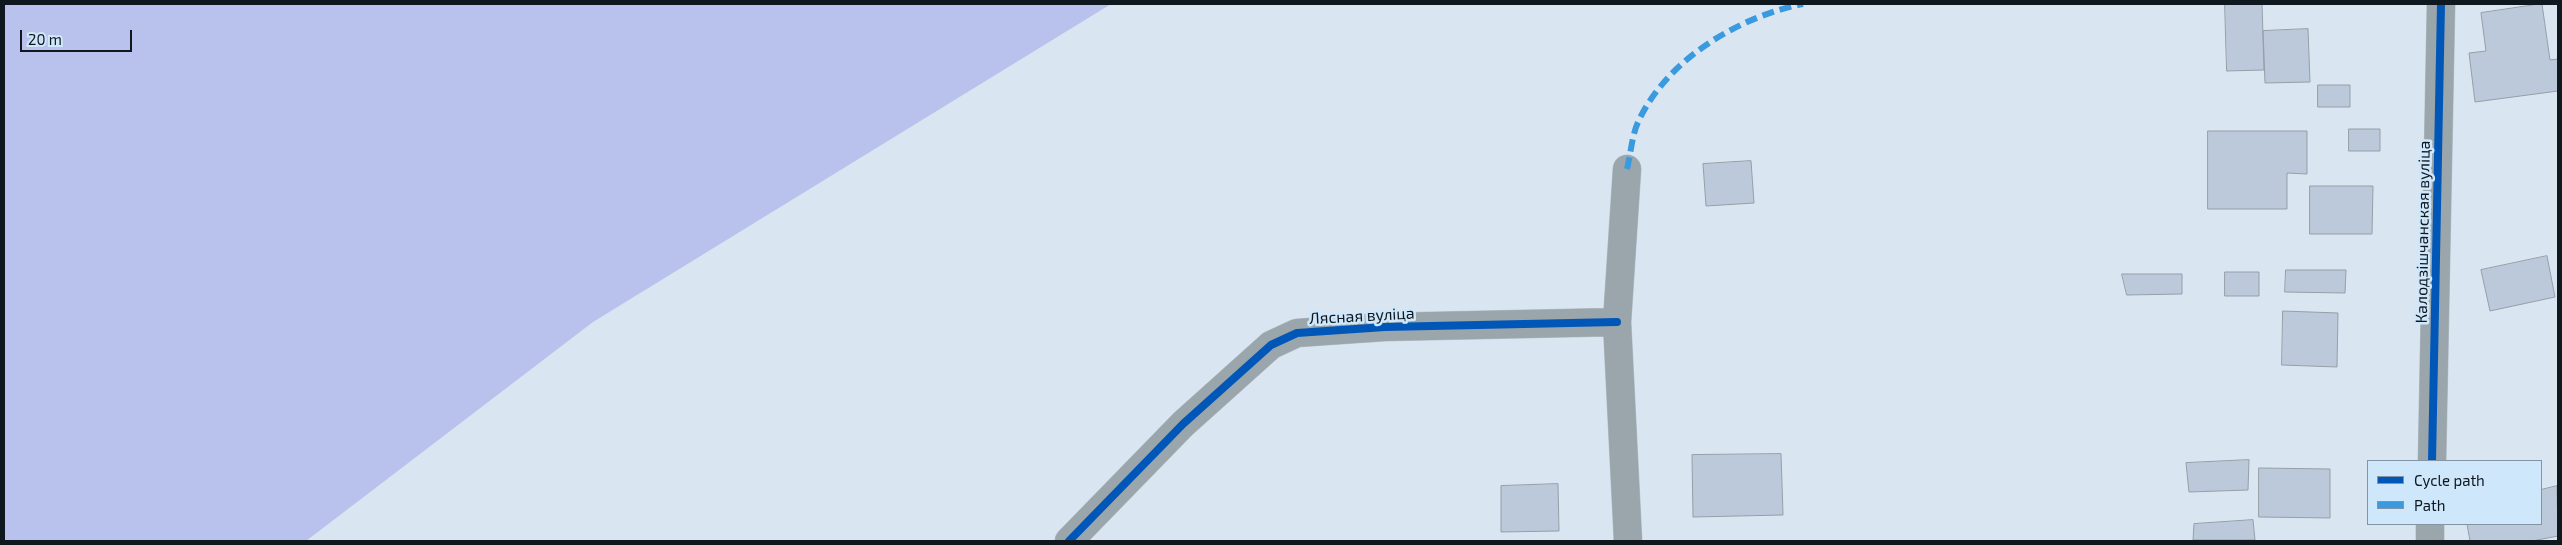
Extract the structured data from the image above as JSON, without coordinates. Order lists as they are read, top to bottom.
{
  "streets": {
    "street": ["Калодзішчанская вуліца", "Лясная вуліца"]
  },
  "legend": ["Cycle path", "Path"],
  "scale_bar": "20 m"
}
